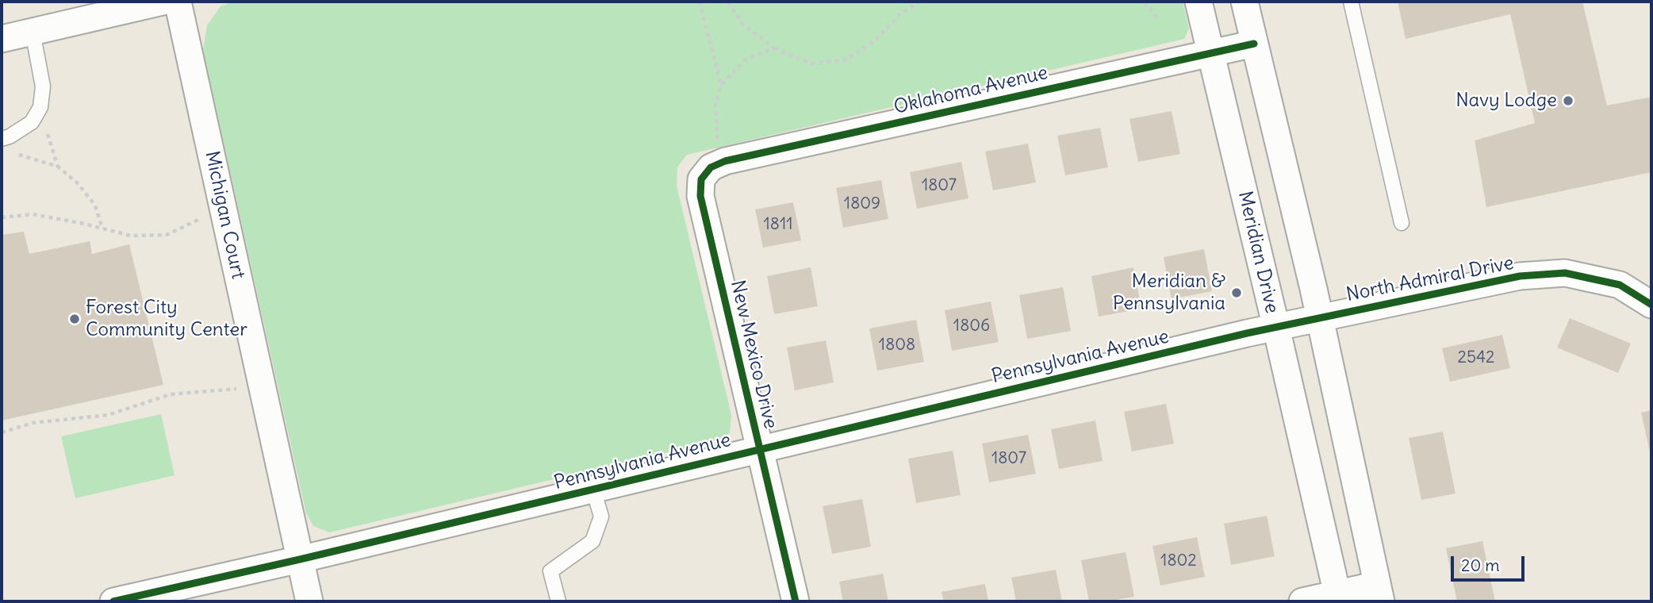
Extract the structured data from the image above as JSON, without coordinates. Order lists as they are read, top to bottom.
{
  "streets": {
    "street": [
      "Oklahoma Avenue",
      "Michigan Court",
      "Meridian Drive",
      "North Admiral Drive",
      "New Mexico Drive",
      "Pennsylvania Avenue"
    ]
  },
  "crossings": [
    ["Oklahoma Avenue", "Meridian Drive"],
    ["Oklahoma Avenue", "New Mexico Drive"],
    ["Michigan Court", "Pennsylvania Avenue"],
    ["Meridian Drive", "North Admiral Drive"],
    ["Meridian Drive", "Pennsylvania Avenue"],
    ["North Admiral Drive", "Pennsylvania Avenue"],
    ["New Mexico Drive", "Pennsylvania Avenue"]
  ],
  "places": ["Navy Lodge", "Meridian & Pennsylvania", "Forest City Community Center"],
  "house_numbers": [
    "1807",
    "1809",
    "1811",
    "1806",
    "1808",
    "2542",
    "1807",
    "1802"
  ],
  "scale_bar": "20 m"
}
